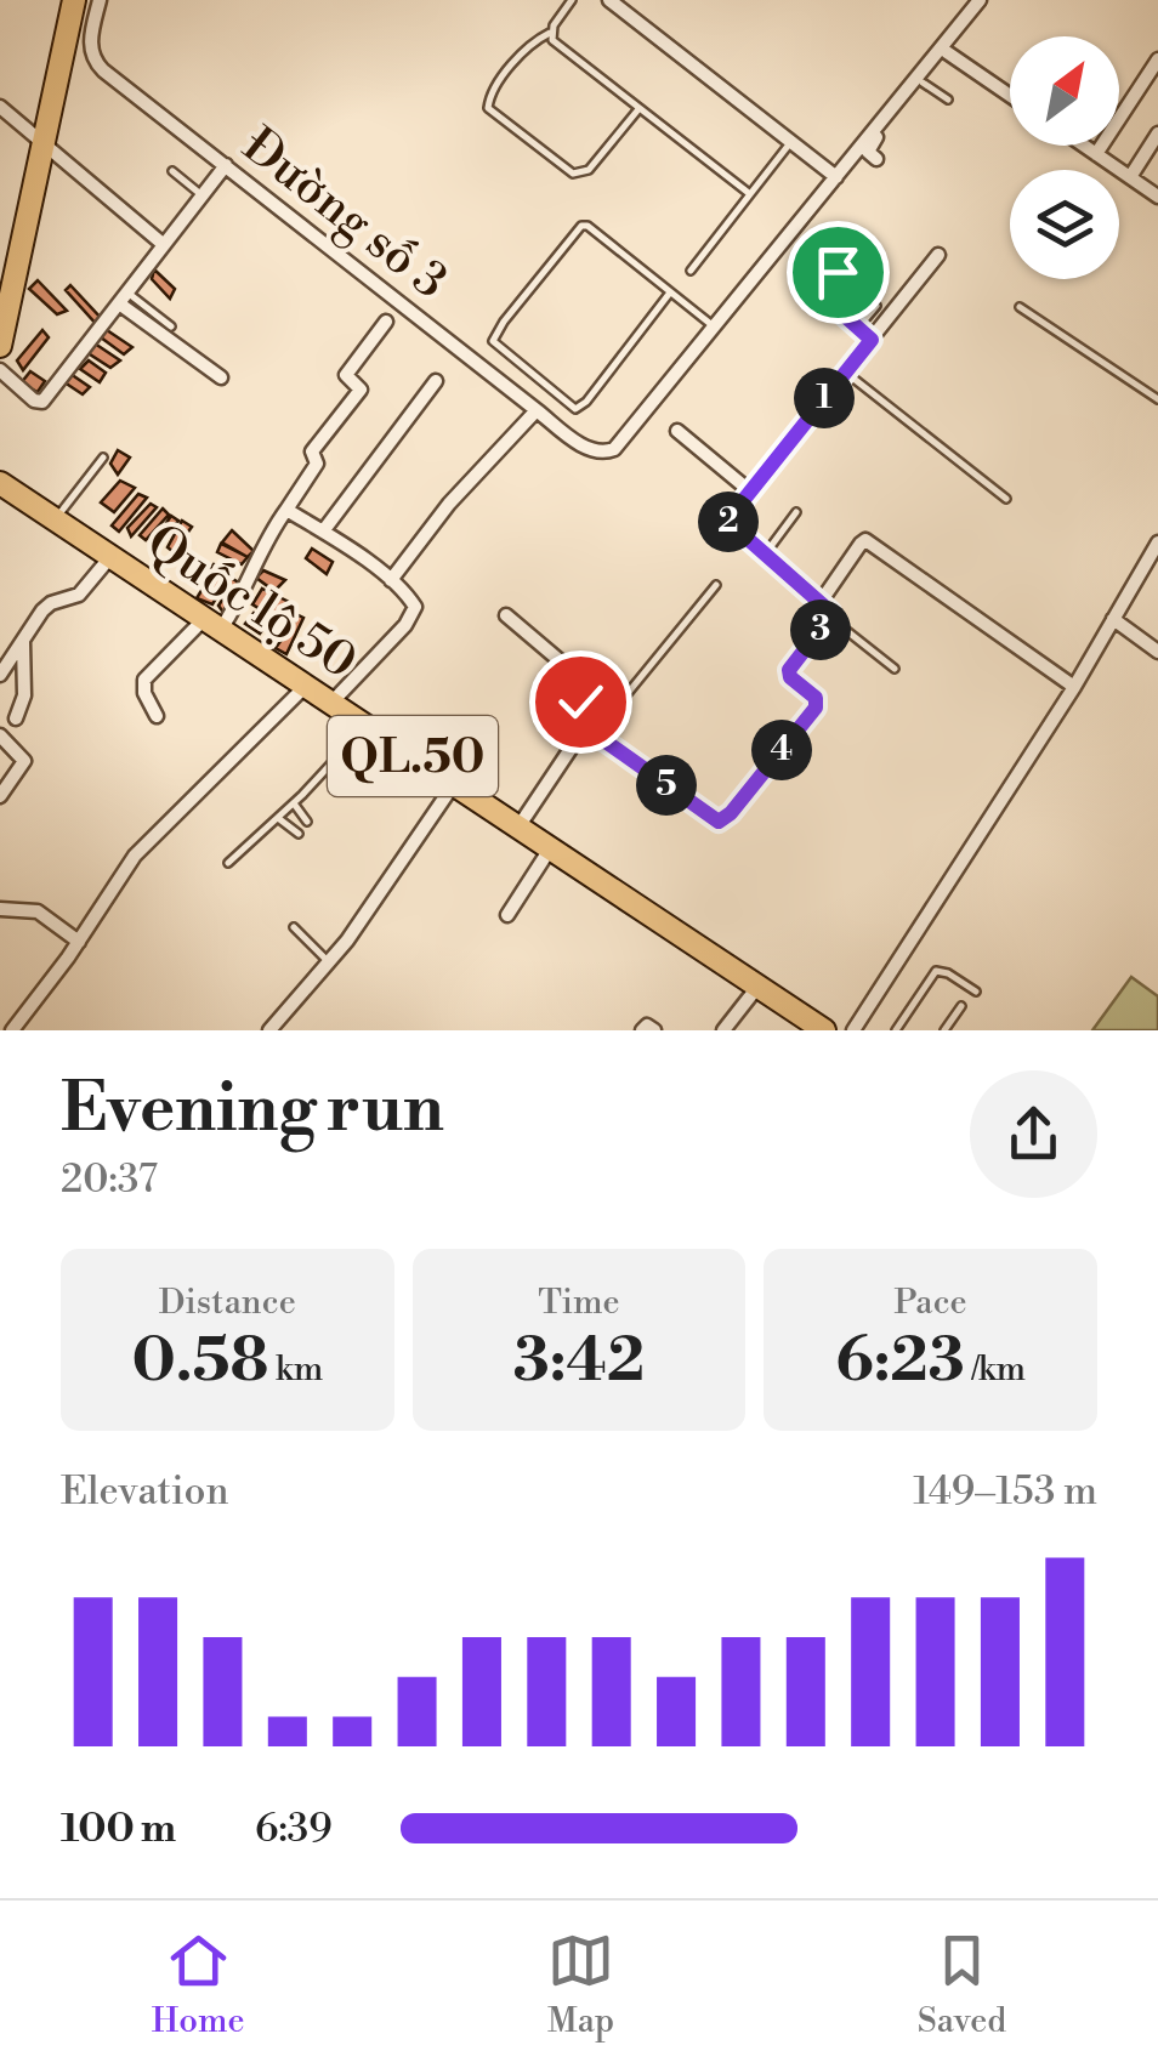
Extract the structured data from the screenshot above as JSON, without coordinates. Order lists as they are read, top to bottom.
{
  "streets": {
    "highway": ["Quốc lộ 50", "QL.50"],
    "street": ["Đường số 3"]
  },
  "north": "top right",
  "page": {
    "pins": [
      "1",
      "2",
      "3",
      "4",
      "5"
    ],
    "heading": ["Evening run", "20:37"],
    "stats": [
      ["Distance", "0.58 km"],
      ["Time", "3:42"],
      ["Pace", "6:23 /km"]
    ],
    "chart": ["Elevation", "149–153 m"],
    "list": [
      {
        "name": "100 m",
        "note": "6:39"
      }
    ],
    "tabs": ["Home", "Map", "Saved"]
  }
}
